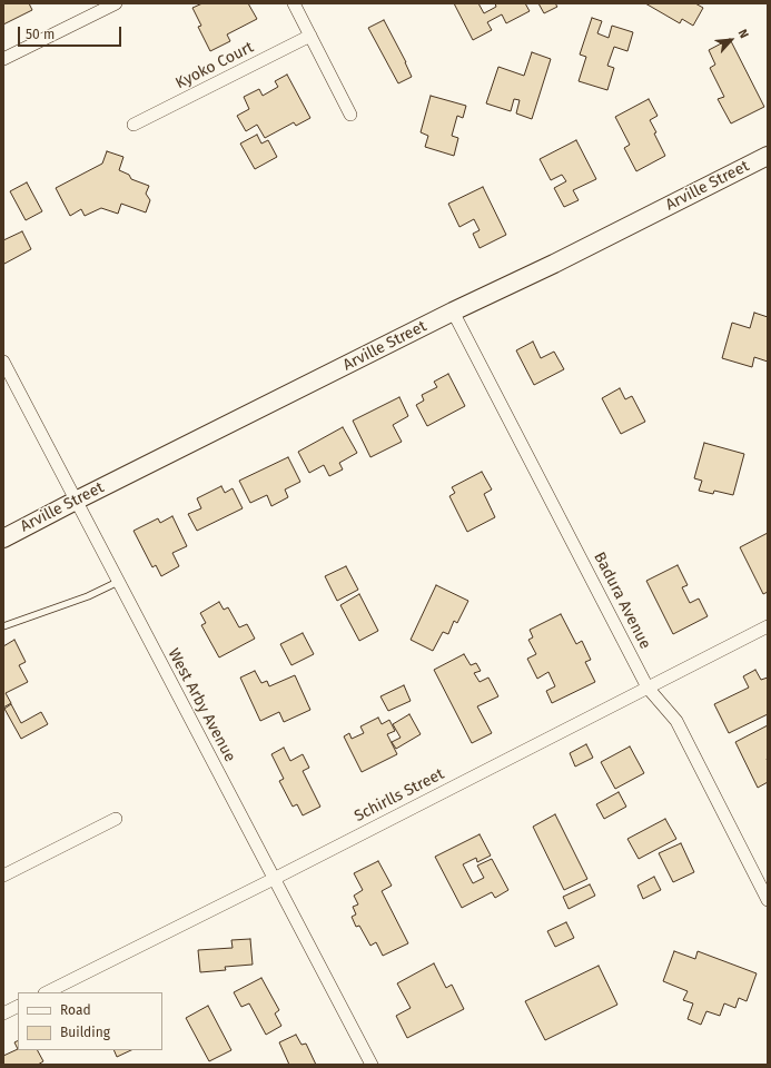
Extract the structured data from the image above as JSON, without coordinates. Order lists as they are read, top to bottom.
{
  "streets": {
    "street": [
      "Kyoko Court",
      "Arville Street",
      "Badura Avenue",
      "West Arby Avenue",
      "Schirlls Street"
    ]
  },
  "crossings": [
    ["Arville Street", "Badura Avenue"],
    ["Arville Street", "West Arby Avenue"],
    ["Badura Avenue", "Schirlls Street"],
    ["West Arby Avenue", "Schirlls Street"]
  ],
  "legend": ["Road", "Building"],
  "scale_bar": "50 m",
  "north": "top right"
}
